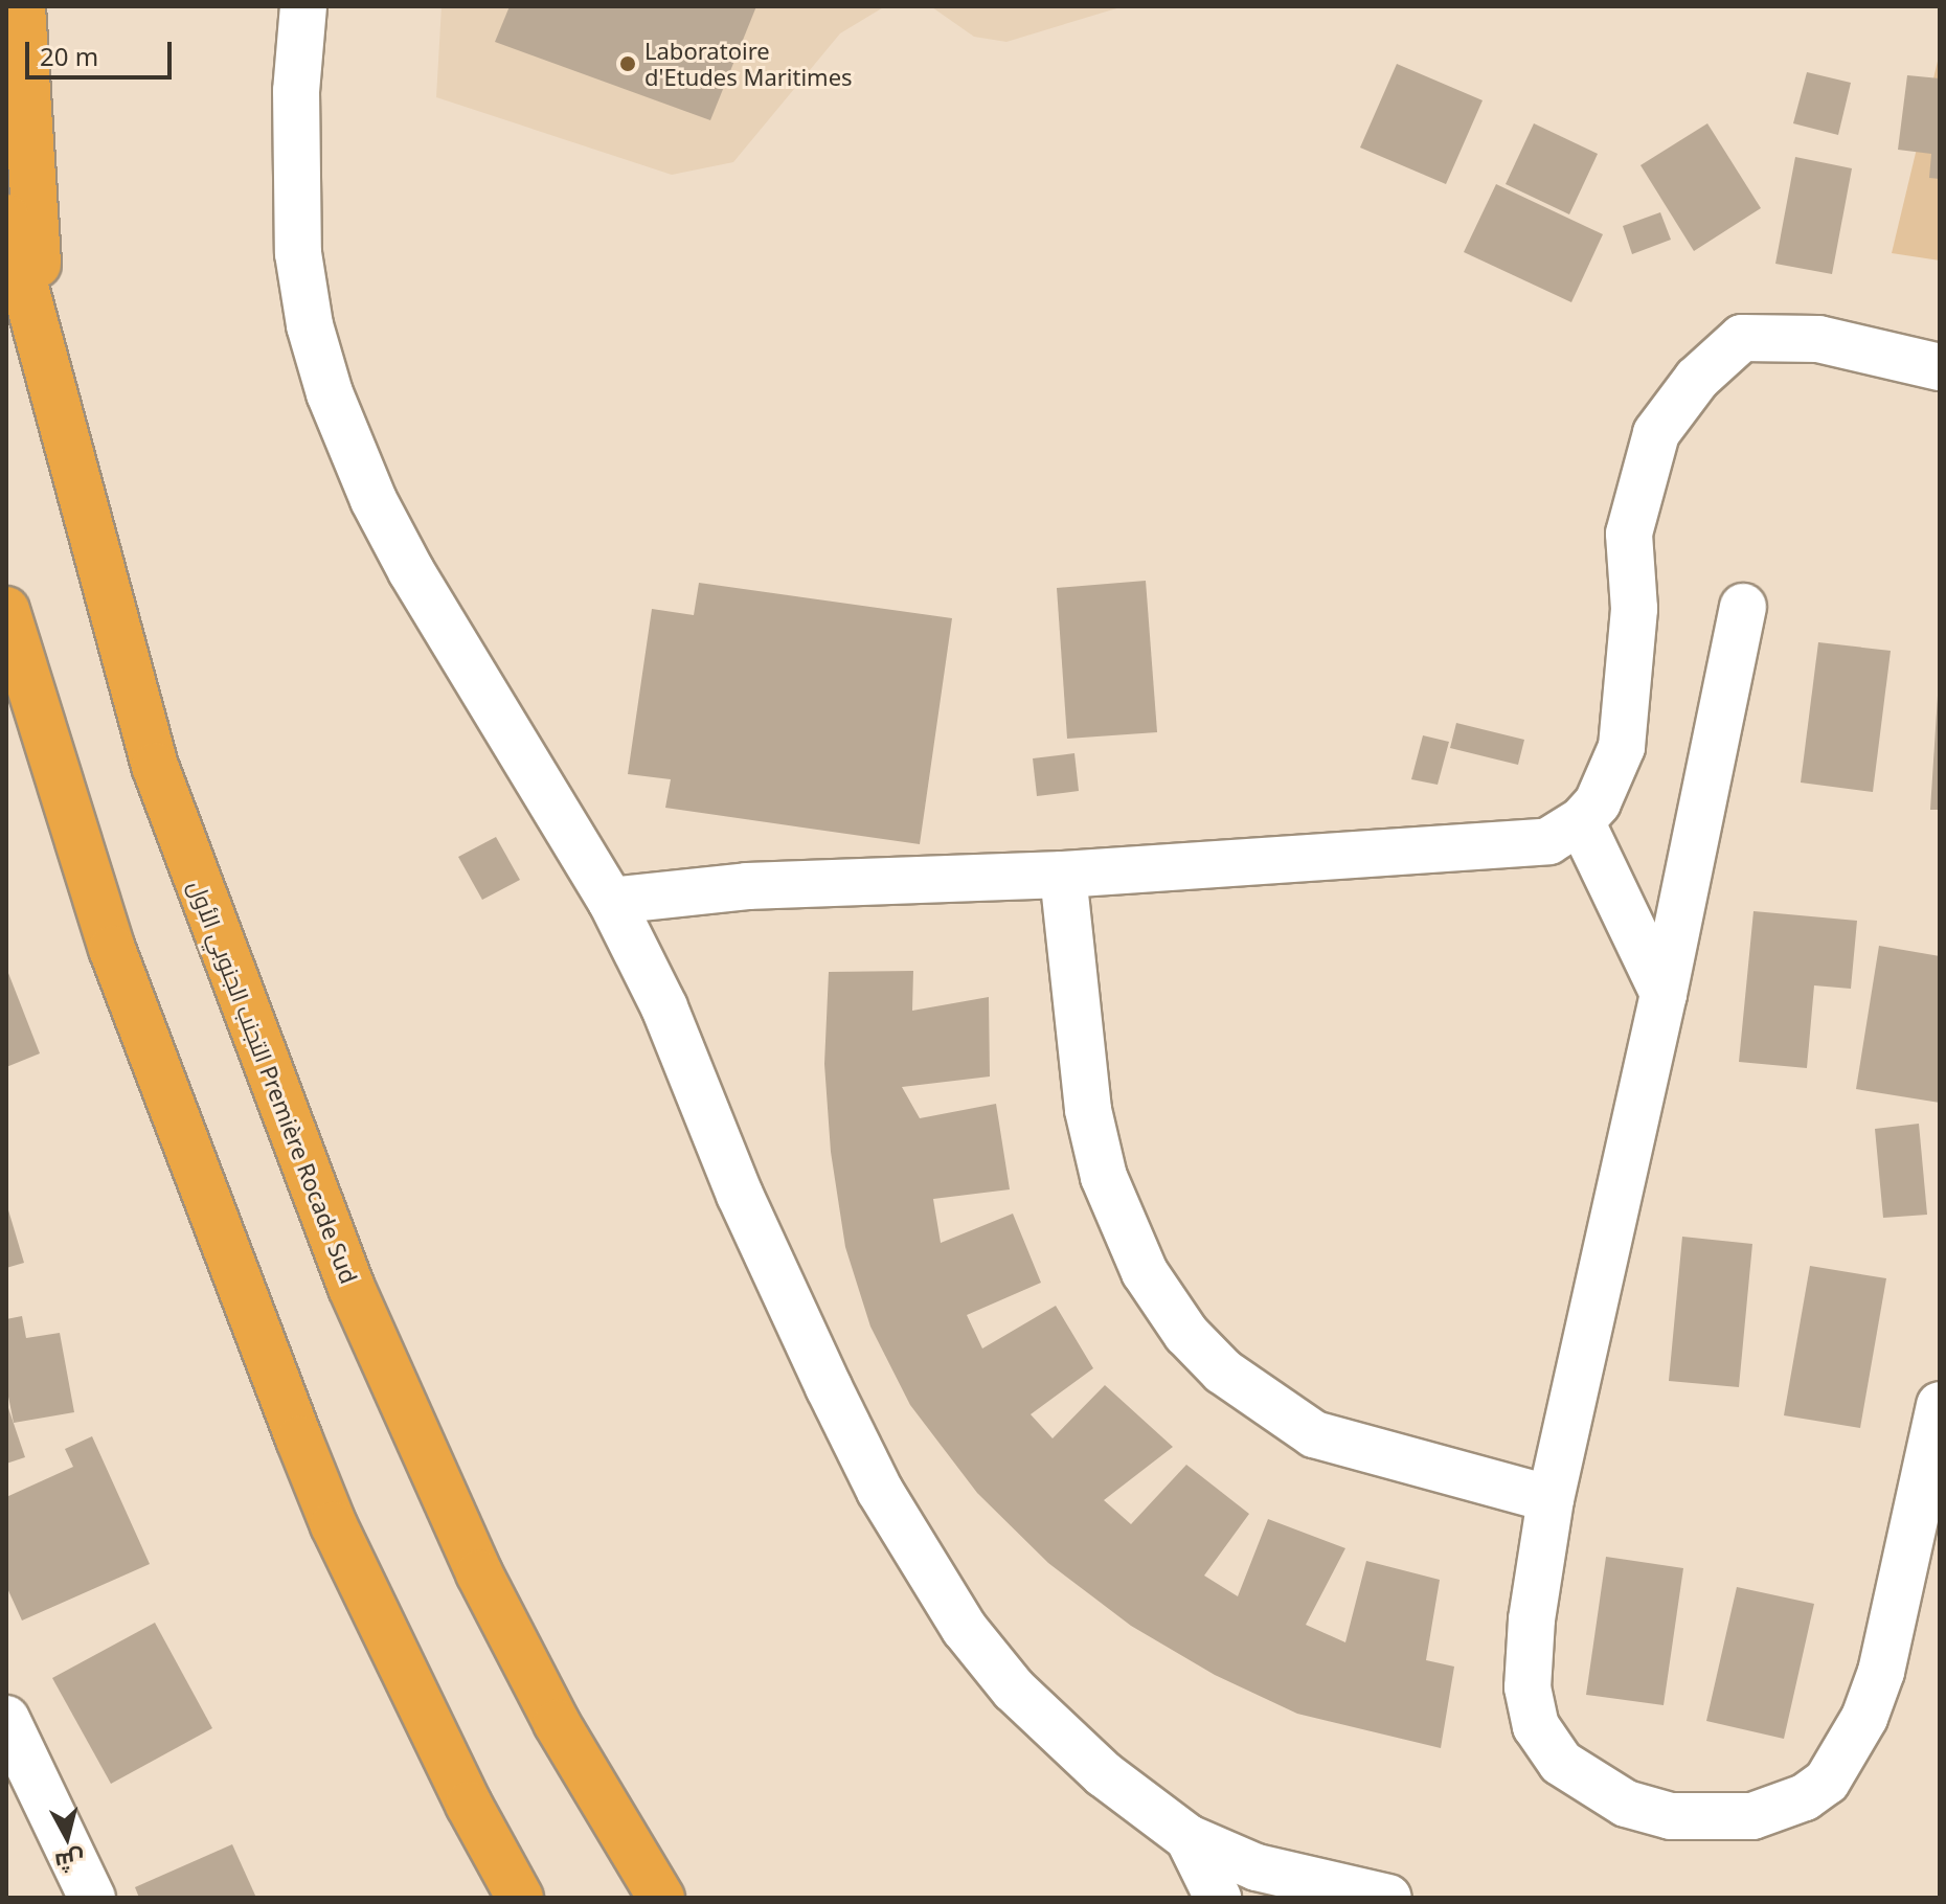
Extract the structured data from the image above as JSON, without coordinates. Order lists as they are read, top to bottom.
{
  "streets": {
    "highway": ["التجنب الجنوبي الأول Première Rocade Sud"]
  },
  "places": ["Laboratoire d'Etudes Maritimes"],
  "scale_bar": "20 m",
  "north": "bottom"
}
